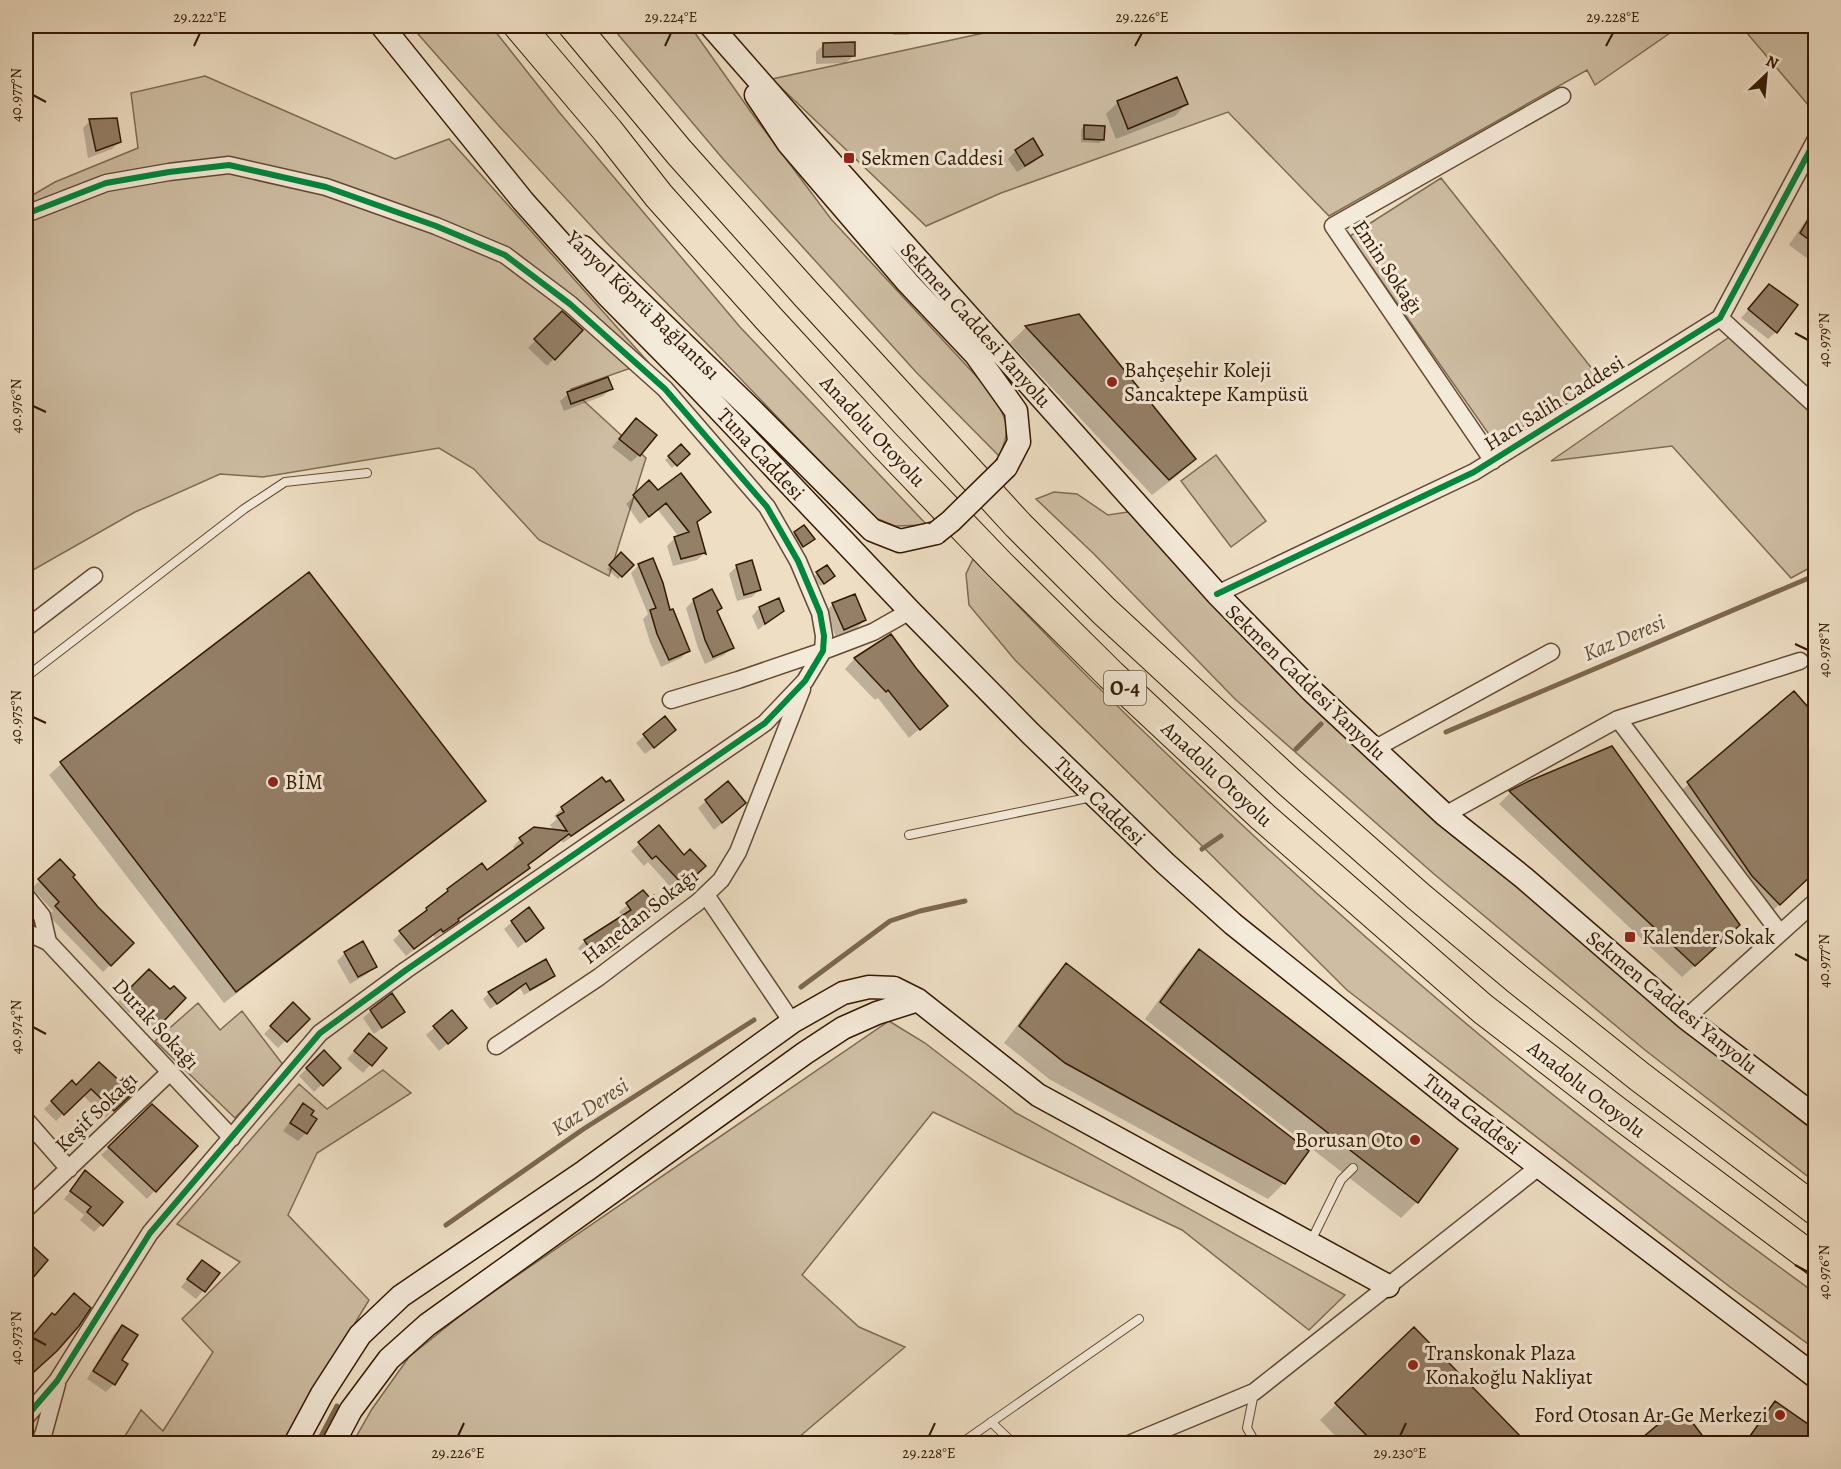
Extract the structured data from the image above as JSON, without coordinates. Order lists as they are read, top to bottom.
{
  "streets": {
    "highway": ["Anadolu Otoyolu", "O-4"],
    "main road": ["Yanyol Köprü Bağlantısı", "Sekmen Caddesi Yanyolu", "Tuna Caddesi"],
    "street": [
      "Emin Sokağı",
      "Hacı Salih Caddesi",
      "Hanedan Sokağı",
      "Durak Sokağı",
      "Keşif Sokağı"
    ]
  },
  "crossings": [
    ["Emin Sokağı", "Hacı Salih Caddesi"],
    ["Yanyol Köprü Bağlantısı", "Sekmen Caddesi Yanyolu"],
    ["Yanyol Köprü Bağlantısı", "Tuna Caddesi"],
    ["Sekmen Caddesi Yanyolu", "Hacı Salih Caddesi"],
    ["Durak Sokağı", "Keşif Sokağı"]
  ],
  "water": ["Kaz Deresi"],
  "places": {
    "transit": ["Sekmen Caddesi", "Kalender Sokak"],
    "other": [
      "Bahçeşehir Koleji Sancaktepe Kampüsü",
      "BİM",
      "Borusan Oto",
      "Transkonak Plaza Konakoğlu Nakliyat",
      "Ford Otosan Ar-Ge Merkezi"
    ]
  },
  "north": "top right",
  "coordinates": [
    "29.222°E",
    "29.224°E",
    "29.226°E",
    "29.228°E",
    "40.977°N",
    "40.979°N",
    "40.976°N",
    "40.978°N",
    "40.975°N",
    "40.974°N",
    "40.973°N",
    "29.230°E"
  ]
}
